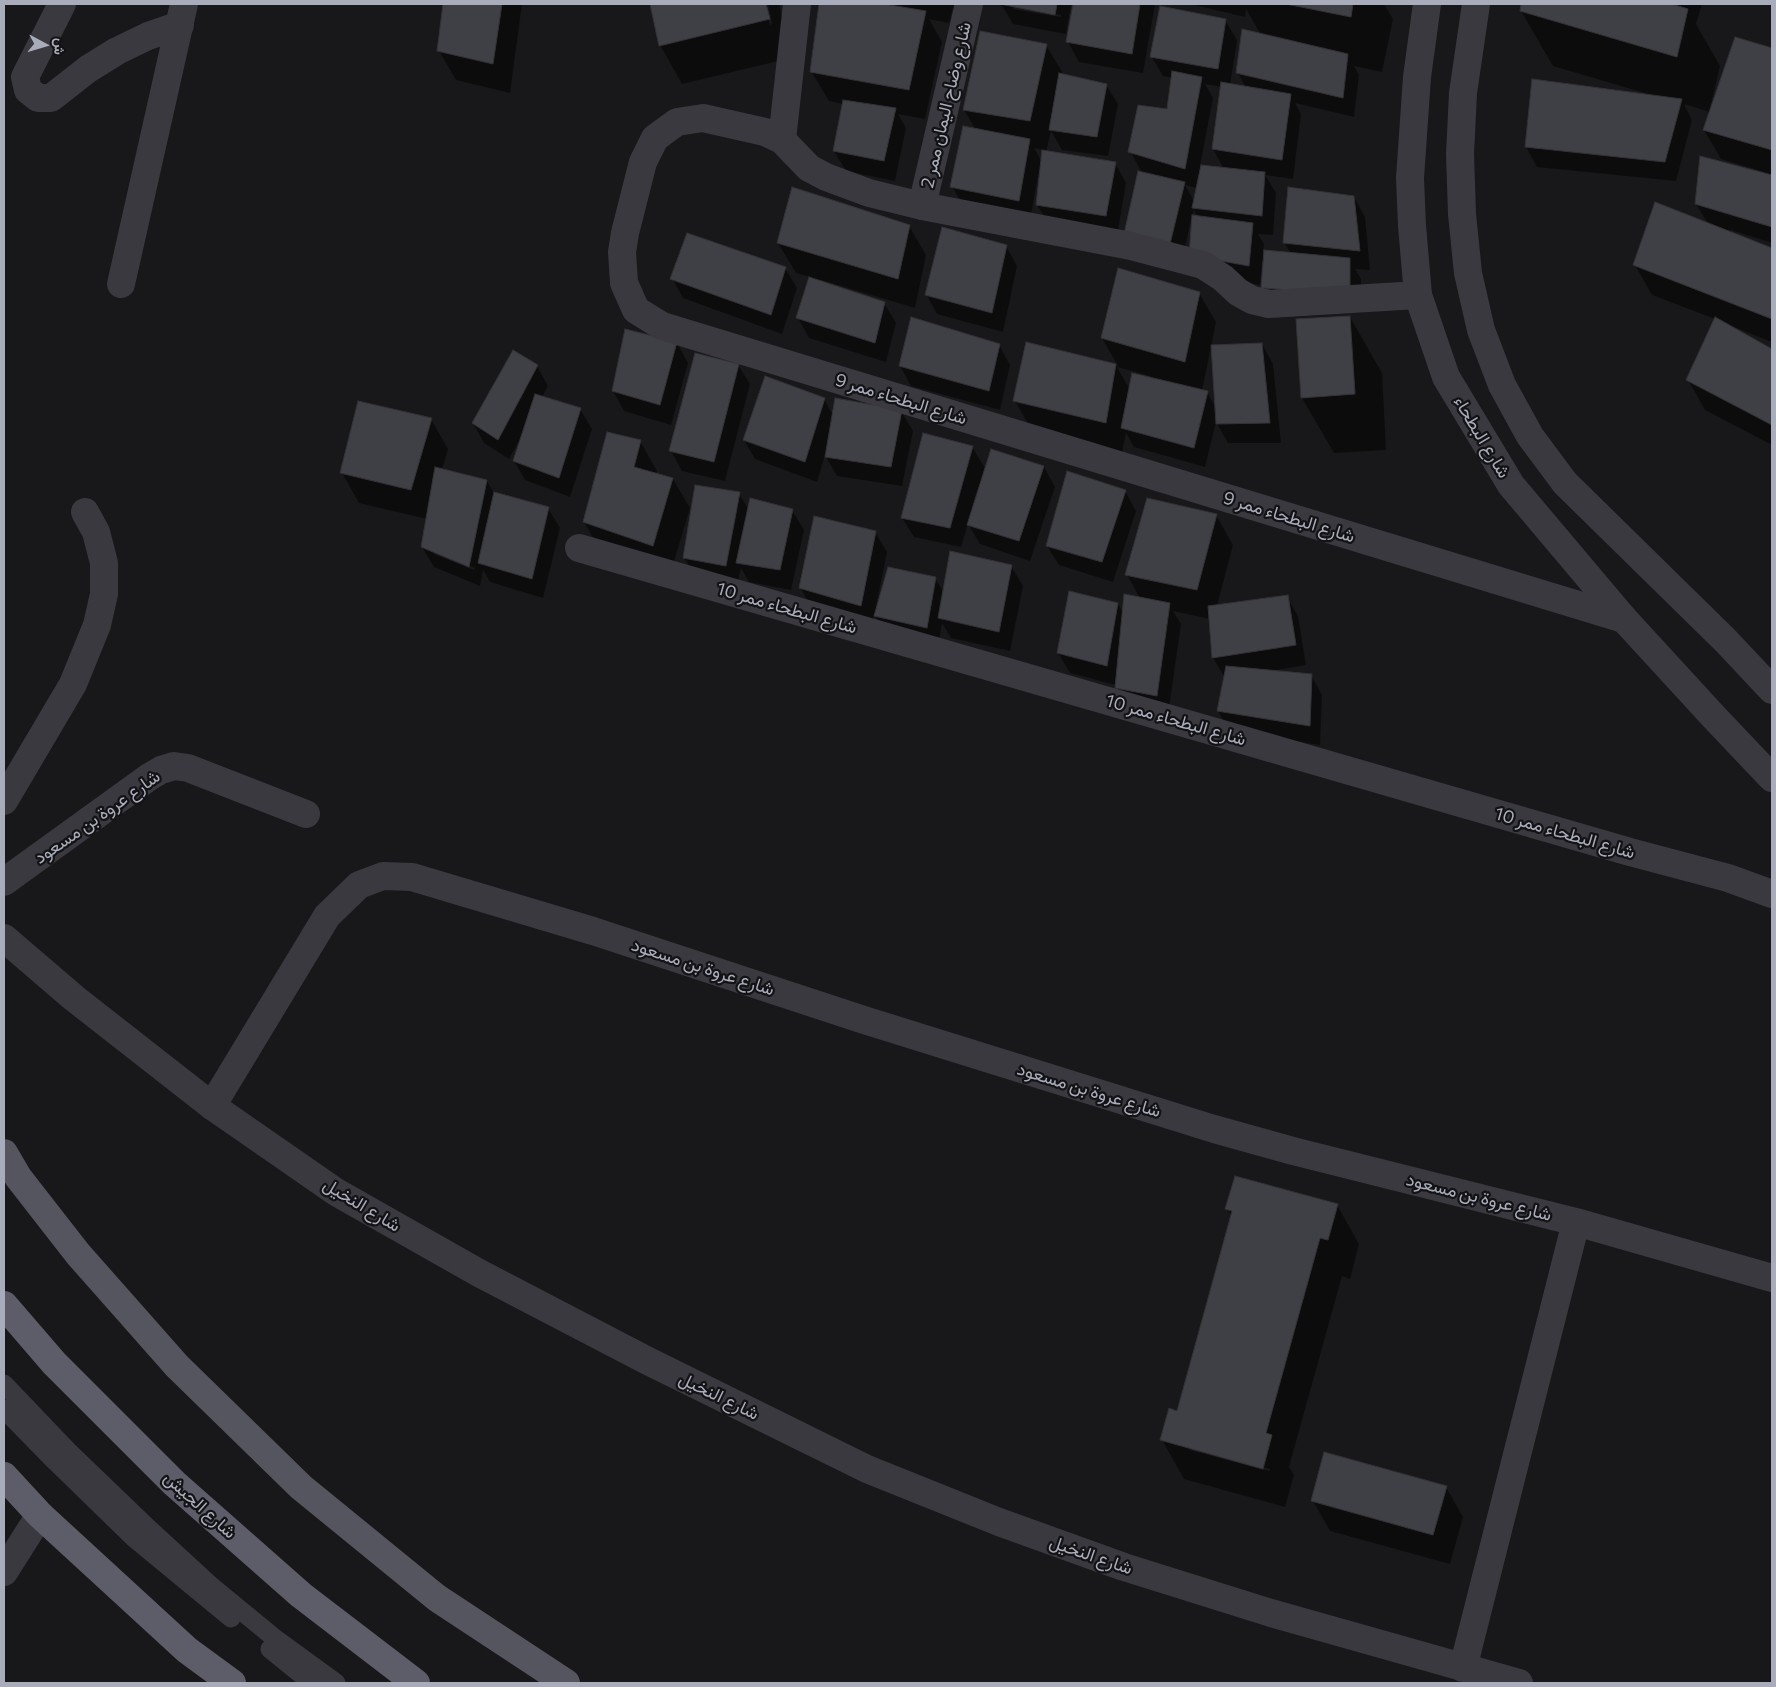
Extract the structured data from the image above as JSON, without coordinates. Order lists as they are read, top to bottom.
{
  "streets": {
    "highway": ["شارع الجيش"],
    "street": [
      "شارع وضاح اليمان ممر 2",
      "شارع البطحاء ممر 9",
      "شارع البطحاء",
      "شارع البطحاء ممر 10",
      "شارع عروة بن مسعود",
      "شارع النخيل"
    ]
  },
  "crossings": [
    ["شارع وضاح اليمان ممر 2", "شارع البطحاء ممر 9"],
    ["شارع البطحاء ممر 9", "شارع البطحاء"],
    ["شارع عروة بن مسعود", "شارع النخيل"]
  ],
  "north": "right"
}
